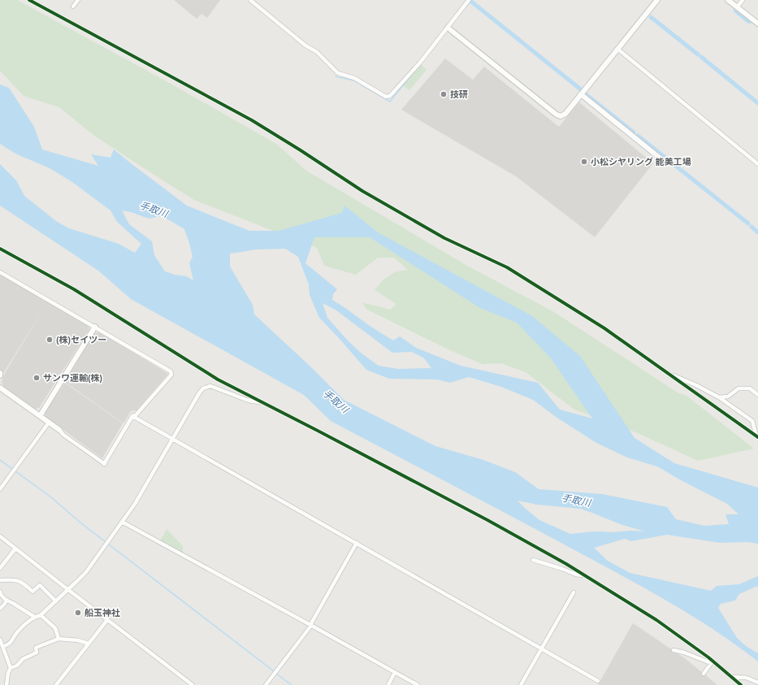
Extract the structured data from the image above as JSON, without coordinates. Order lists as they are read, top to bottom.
{
  "water": ["手取川"],
  "places": [
    "技研",
    "小松シヤリング 能美工場",
    "(株)セイツー",
    "サンワ運輸(株)",
    "船玉神社"
  ]
}
